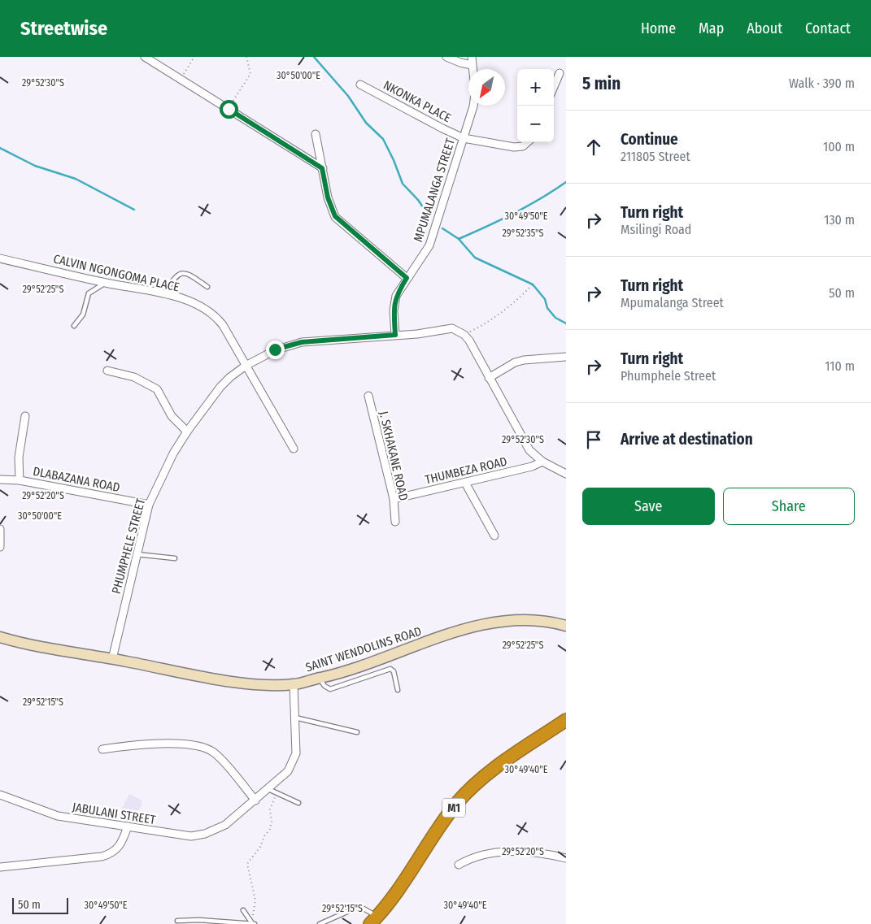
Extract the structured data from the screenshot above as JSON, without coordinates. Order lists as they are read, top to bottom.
{
  "streets": {
    "highway": ["M1"],
    "street": [
      "NKONKA PLACE",
      "MPUMALANGA STREET",
      "CALVIN NGONGOMA PLACE",
      "J. SKHAKANE ROAD",
      "THUMBEZA ROAD",
      "DLABAZANA ROAD",
      "PHUMPHELE STREET",
      "SAINT WENDOLINS ROAD",
      "JABULANI STREET"
    ]
  },
  "crossings": [
    ["NKONKA PLACE", "MPUMALANGA STREET"],
    ["MPUMALANGA STREET", "PHUMPHELE STREET"],
    ["CALVIN NGONGOMA PLACE", "PHUMPHELE STREET"],
    ["J. SKHAKANE ROAD", "THUMBEZA ROAD"],
    ["DLABAZANA ROAD", "PHUMPHELE STREET"],
    ["PHUMPHELE STREET", "SAINT WENDOLINS ROAD"],
    ["SAINT WENDOLINS ROAD", "JABULANI STREET"]
  ],
  "scale_bar": "50 m",
  "north": "bottom left",
  "page": {
    "header": "Streetwise",
    "nav": [
      "Home",
      "Map",
      "About",
      "Contact"
    ],
    "heading": ["5 min", "Walk · 390 m"],
    "map_buttons": ["+", "−"],
    "list": [
      ["Continue", "211805 Street", "100 m"],
      ["Turn right", "Msilingi Road", "130 m"],
      ["Turn right", "Mpumalanga Street", "50 m"],
      ["Turn right", "Phumphele Street", "110 m"],
      "Arrive at destination"
    ],
    "buttons": ["Save", "Share"],
    "scale": "50 m"
  },
  "coordinates": [
    "30°50'00\"E",
    "29°52'30\"S",
    "30°49'50\"E",
    "29°52'35\"S",
    "29°52'25\"S",
    "29°52'20\"S",
    "29°52'15\"S",
    "30°49'40\"E"
  ]
}
